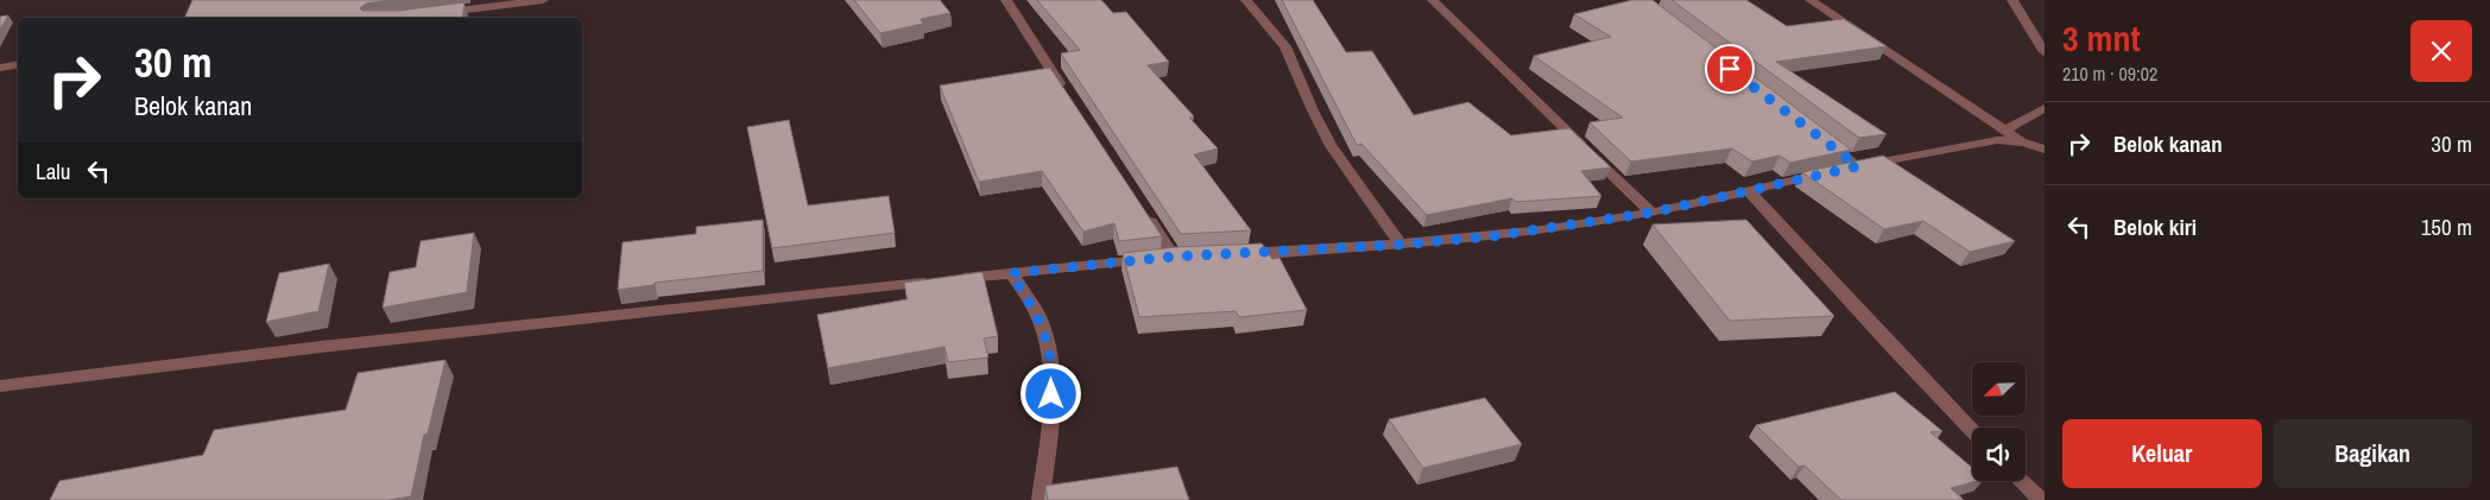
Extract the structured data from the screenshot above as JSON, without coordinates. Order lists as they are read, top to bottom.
{
  "north": "bottom left",
  "page": {
    "heading": ["3 mnt", "210 m · 09:02"],
    "turn": ["30 m", "Belok kanan"],
    "list": [
      {
        "name": "Belok kanan",
        "value": "30 m"
      },
      {
        "name": "Belok kiri",
        "value": "150 m"
      }
    ],
    "then": "Lalu",
    "buttons": ["Keluar", "Bagikan"]
  }
}
